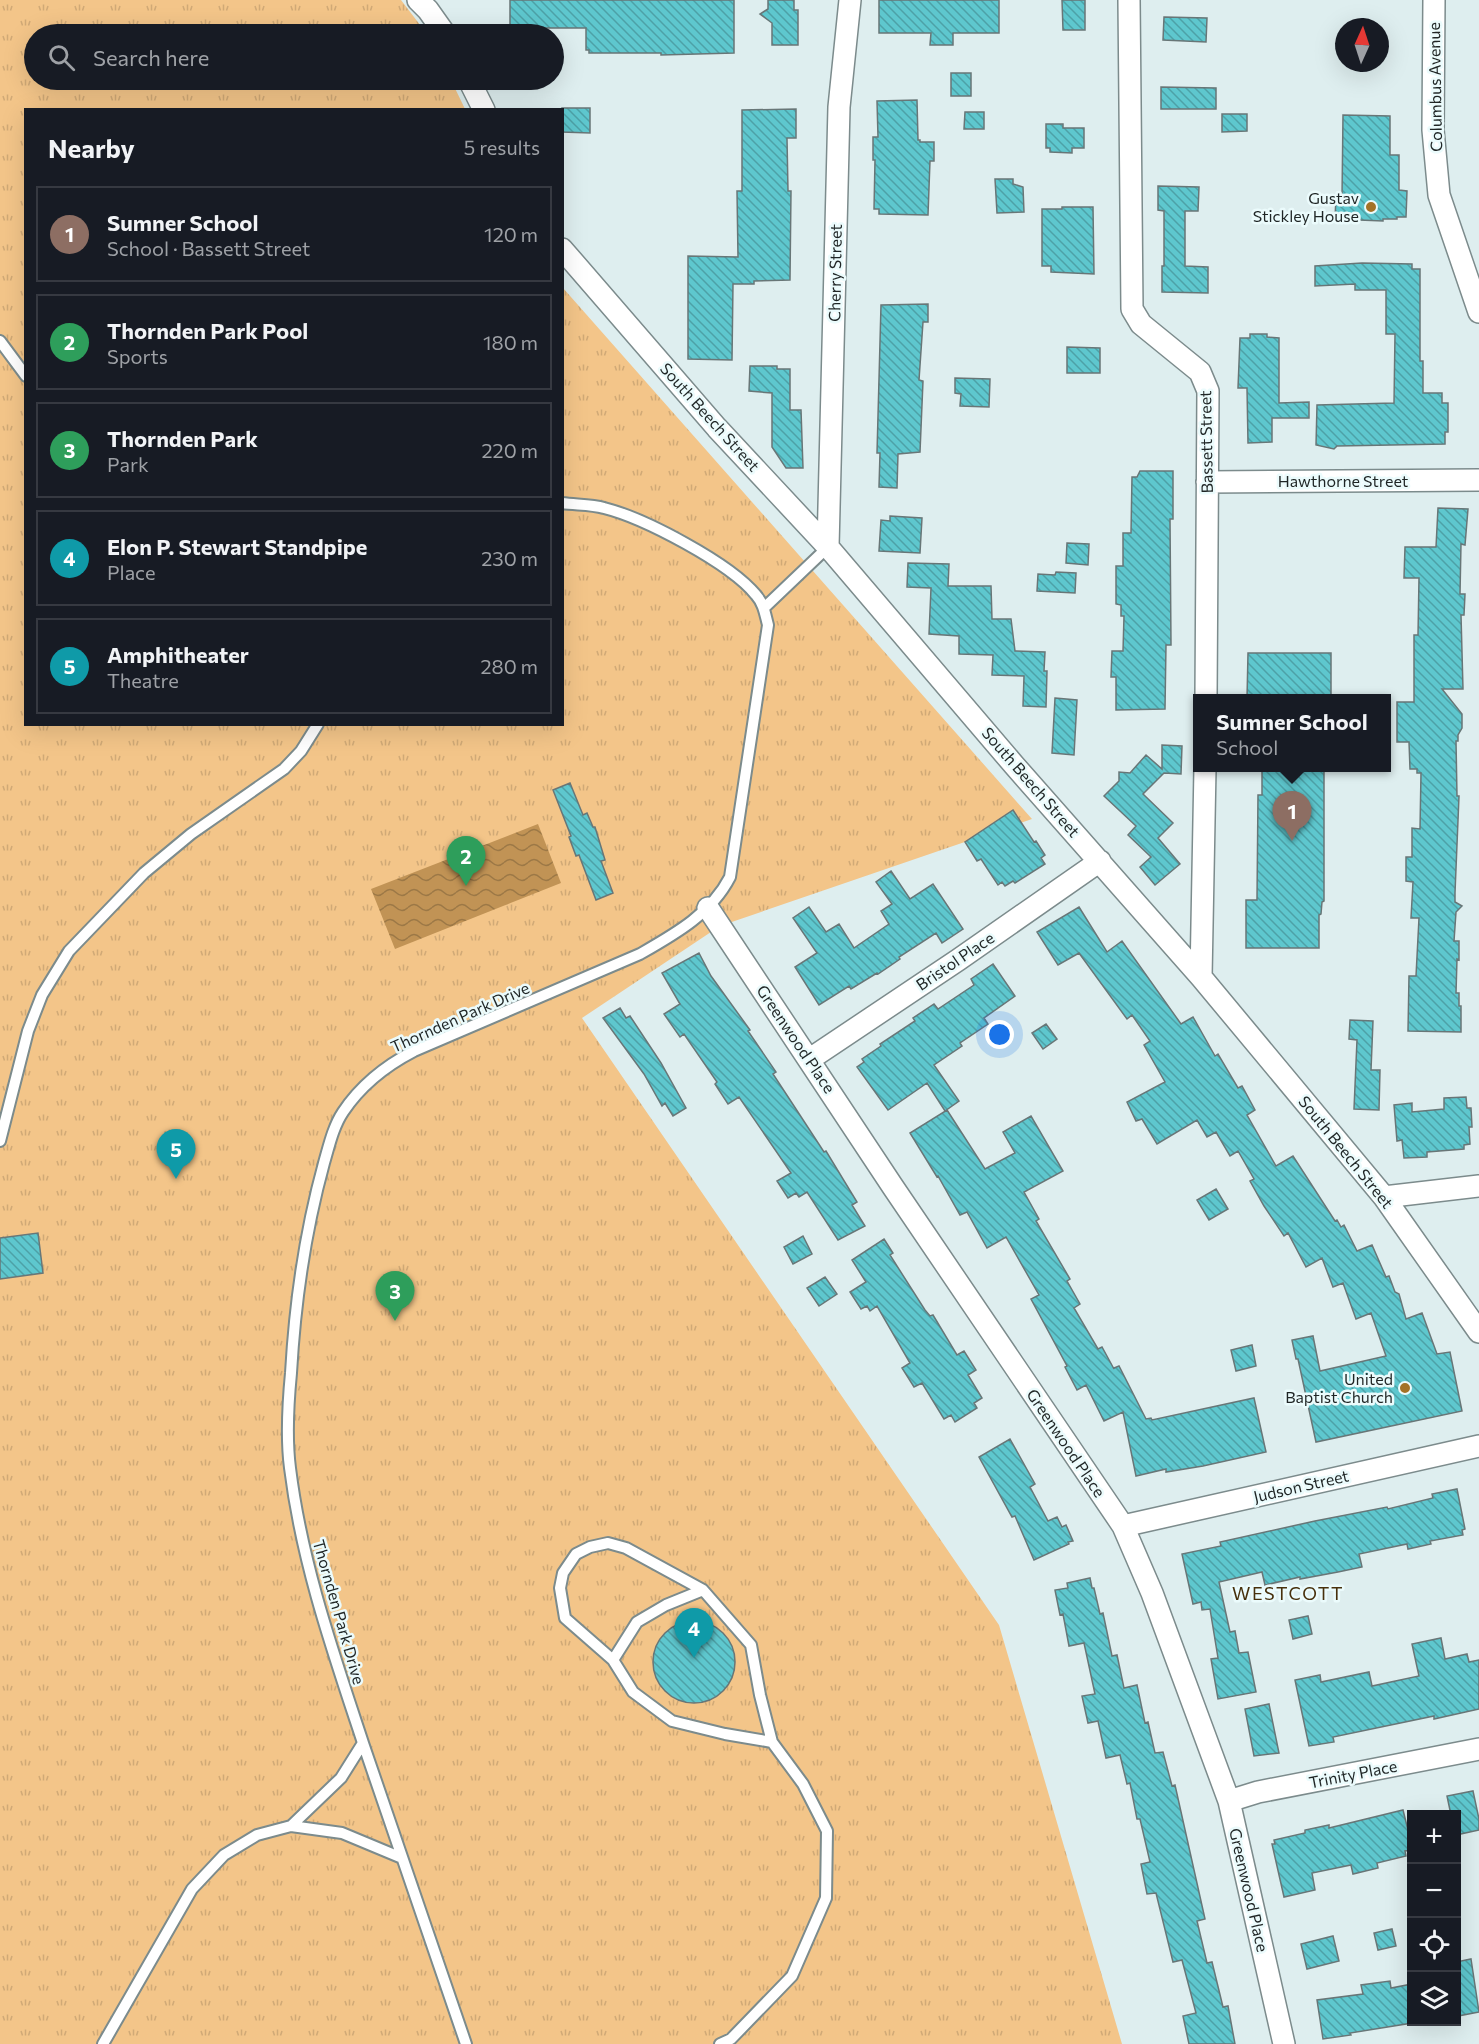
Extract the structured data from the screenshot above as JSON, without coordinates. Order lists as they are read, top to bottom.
{
  "streets": {
    "street": [
      "Columbus Avenue",
      "Cherry Street",
      "South Beech Street",
      "Bassett Street",
      "Hawthorne Street",
      "Bristol Place",
      "Greenwood Place",
      "Judson Street",
      "Trinity Place"
    ],
    "lane": ["Thornden Park Drive"]
  },
  "crossings": [
    ["Cherry Street", "South Beech Street"],
    ["South Beech Street", "Bristol Place"],
    ["Bassett Street", "Hawthorne Street"],
    ["Bristol Place", "Greenwood Place"],
    ["Thornden Park Drive", "Greenwood Place"],
    ["Greenwood Place", "Judson Street"],
    ["Greenwood Place", "Trinity Place"]
  ],
  "districts": ["WESTCOTT"],
  "places": ["Gustav Stickley House", "United Baptist Church"],
  "north": "top",
  "page": {
    "search": "Search here",
    "heading": ["Nearby", "5 results"],
    "list": [
      {
        "mark": "1",
        "name": "Sumner School",
        "note": "School · Bassett Street",
        "value": "120 m"
      },
      {
        "mark": "2",
        "name": "Thornden Park Pool",
        "note": "Sports",
        "value": "180 m"
      },
      {
        "mark": "3",
        "name": "Thornden Park",
        "note": "Park",
        "value": "220 m"
      },
      {
        "mark": "4",
        "name": "Elon P. Stewart Standpipe",
        "note": "Place",
        "value": "230 m"
      },
      {
        "mark": "5",
        "name": "Amphitheater",
        "note": "Theatre",
        "value": "280 m"
      }
    ],
    "popup": ["Sumner School", "School"],
    "pins": [
      "1",
      "2",
      "5",
      "3",
      "4"
    ],
    "map_buttons": ["+", "−"]
  }
}
